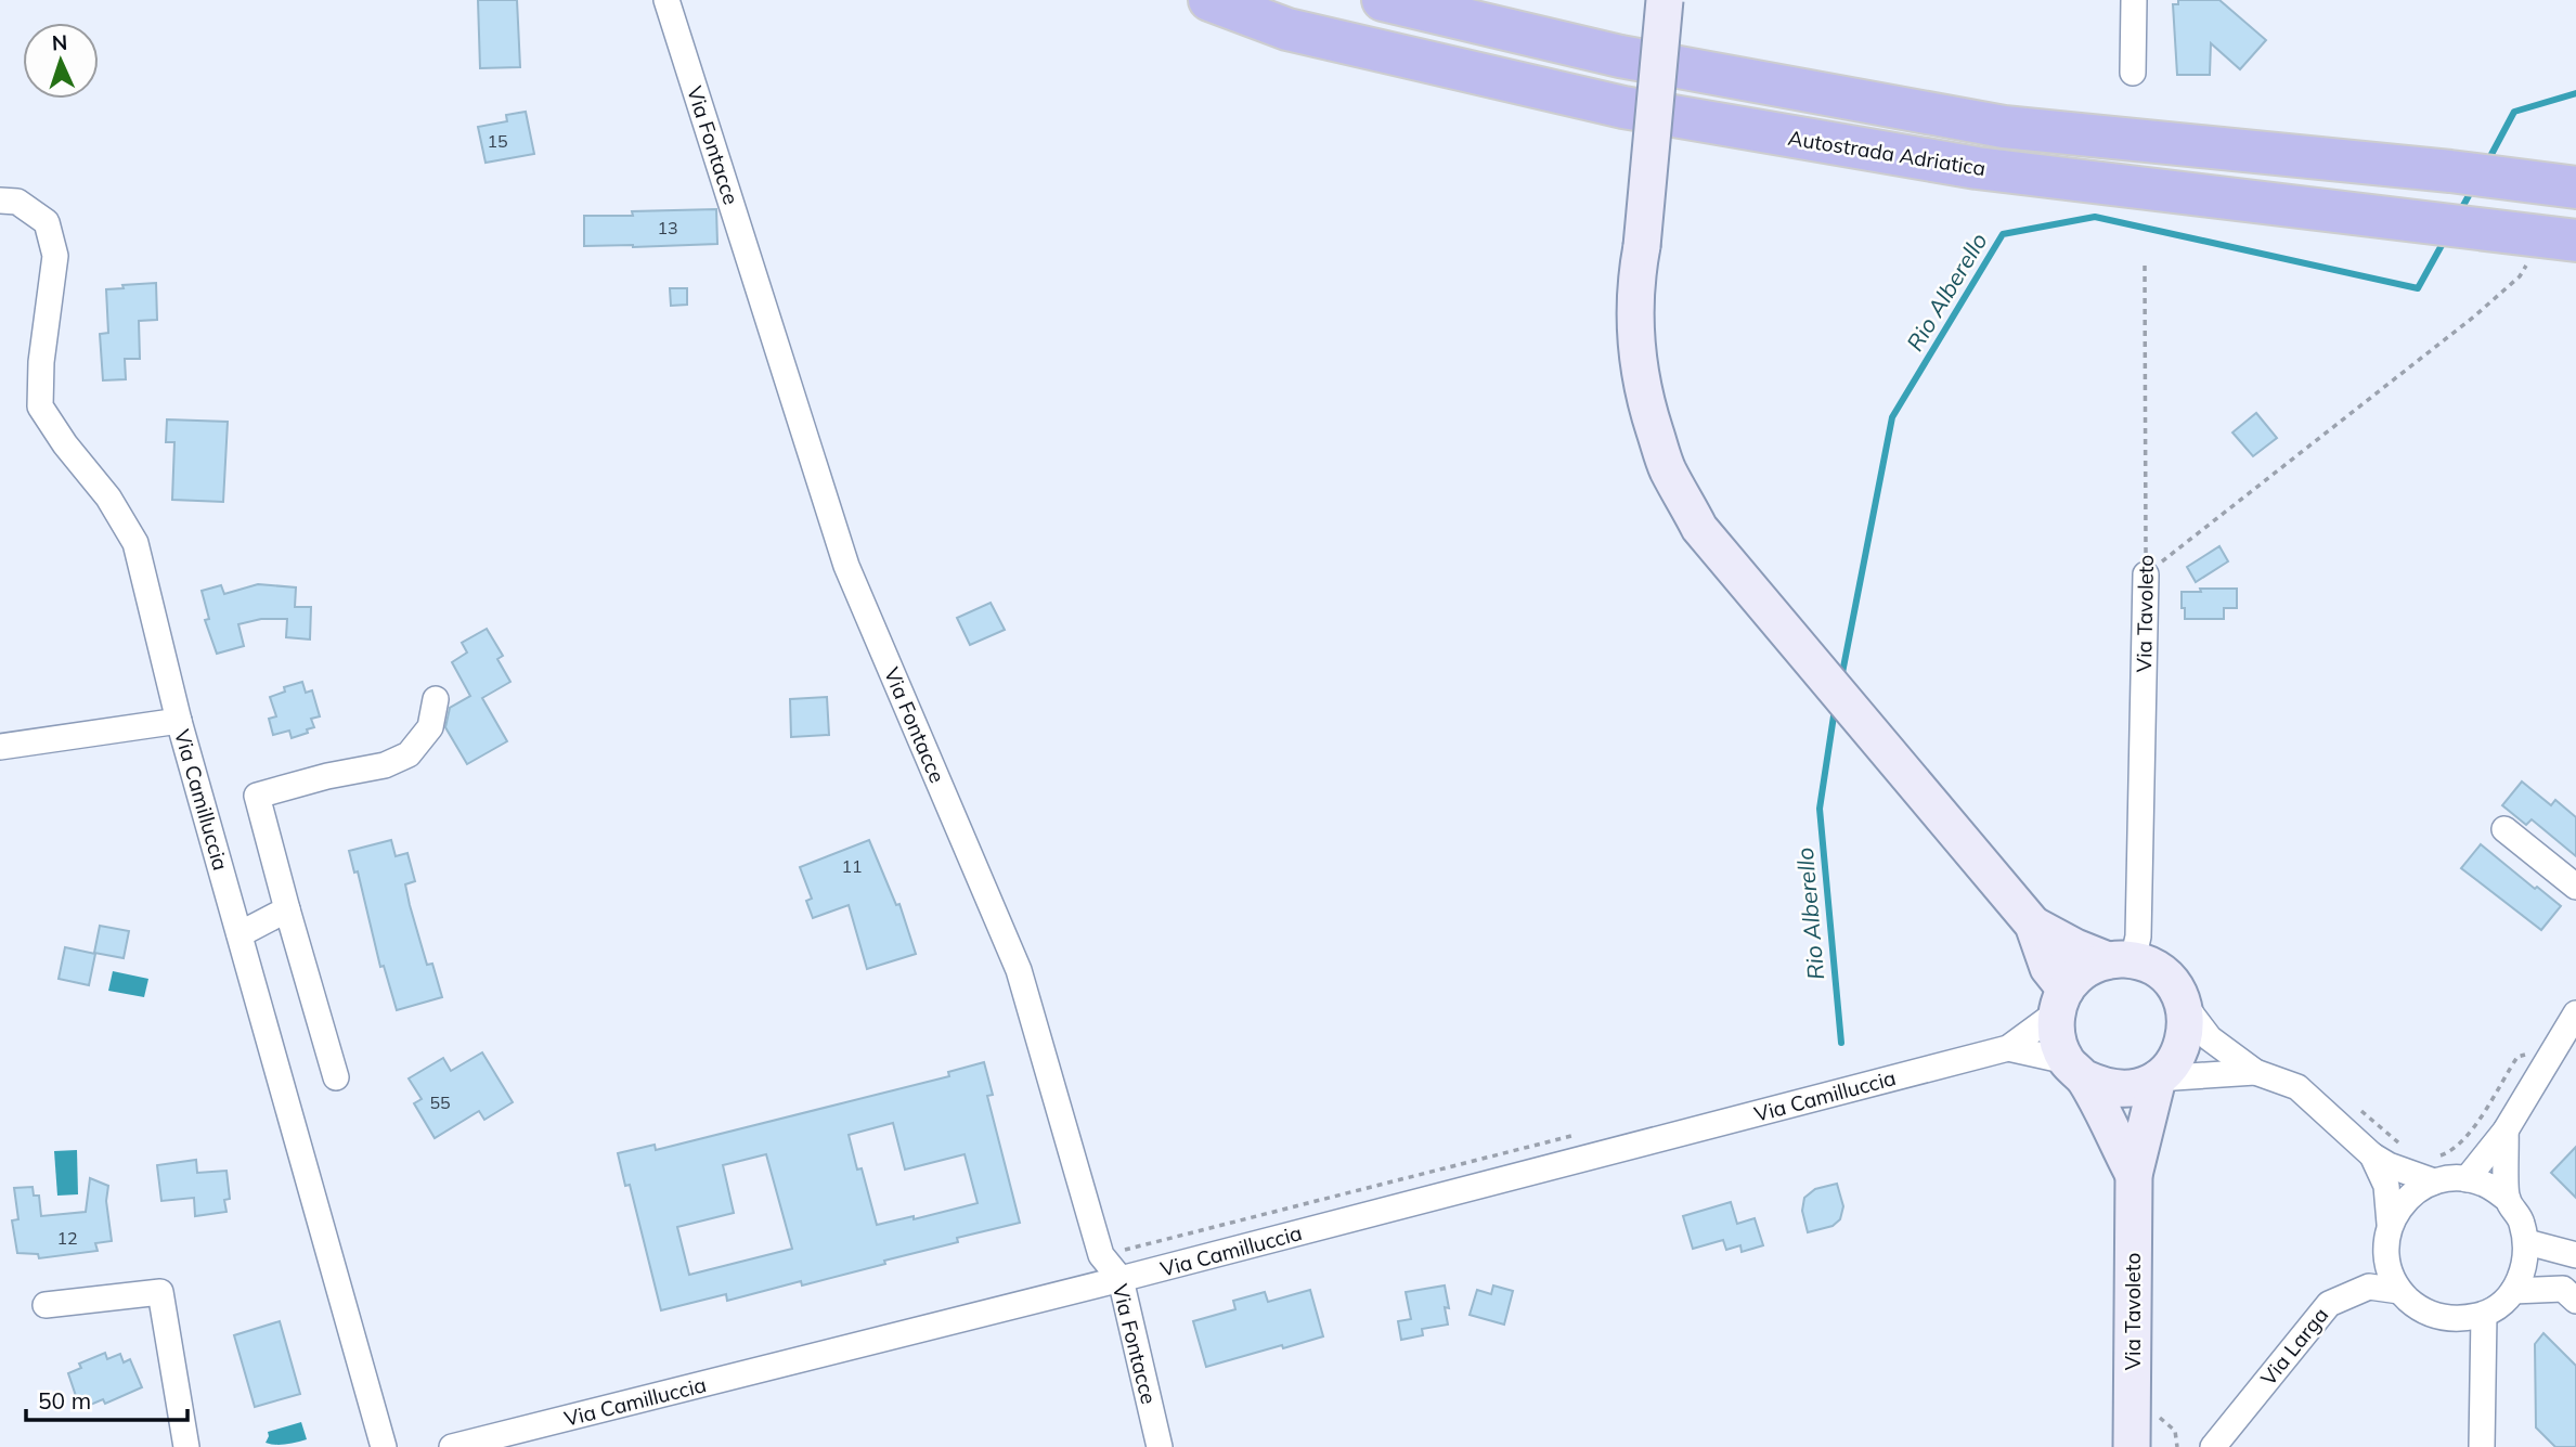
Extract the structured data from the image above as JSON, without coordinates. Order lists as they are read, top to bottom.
{
  "streets": {
    "highway": ["Autostrada Adriatica"],
    "main road": ["Via Tavoleto"],
    "street": ["Via Fontacce", "Via Camilluccia", "Via Larga"]
  },
  "crossings": [
    ["Via Fontacce", "Via Camilluccia"],
    ["Via Tavoleto", "Via Camilluccia"]
  ],
  "water": ["Rio Alberello"],
  "house_numbers": [
    "15",
    "13",
    "11",
    "55",
    "12"
  ],
  "scale_bar": "50 m",
  "north": "top"
}
